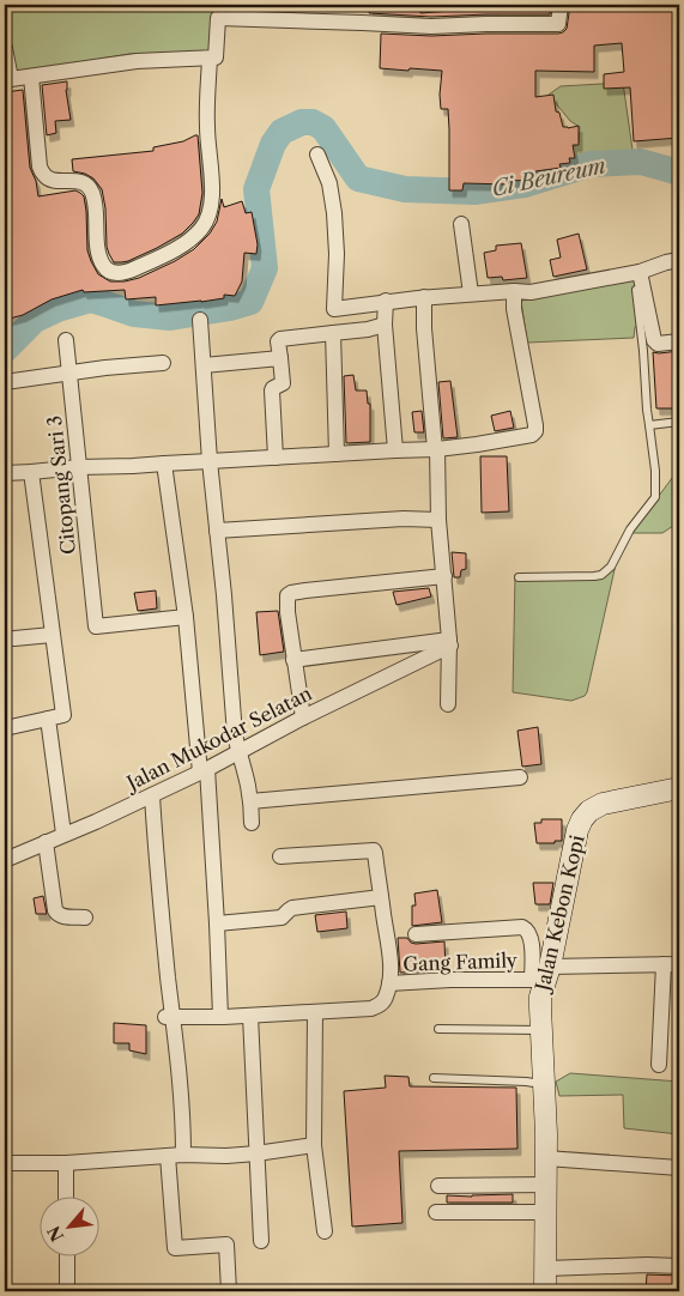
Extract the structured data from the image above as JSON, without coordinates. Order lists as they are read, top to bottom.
{
  "streets": {
    "main road": ["Jalan Kebon Kopi"],
    "street": ["Citopang Sari 3", "Jalan Mukodar Selatan", "Gang Family"]
  },
  "crossings": [
    ["Jalan Kebon Kopi", "Gang Family"]
  ],
  "water": ["Ci Beureum"],
  "north": "bottom left"
}
